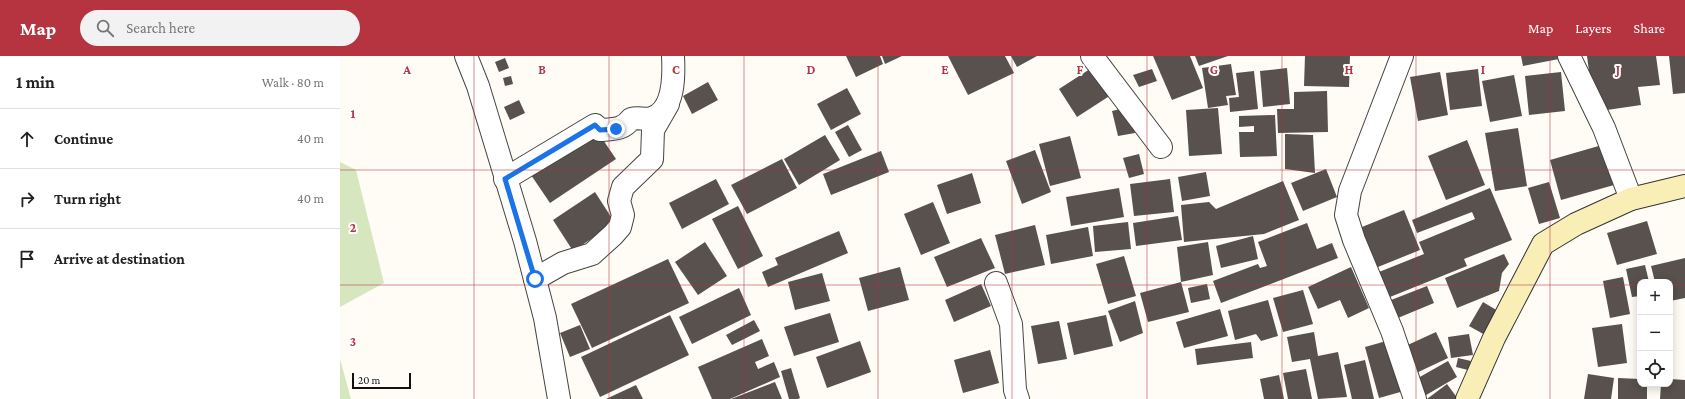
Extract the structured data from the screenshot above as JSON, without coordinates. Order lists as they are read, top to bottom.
{
  "scale_bar": "20 m",
  "page": {
    "header": "Map",
    "search": "Search here",
    "nav": ["Map", "Layers", "Share"],
    "heading": ["1 min", "Walk · 80 m"],
    "list": [
      ["Continue", "40 m"],
      ["Turn right", "40 m"],
      "Arrive at destination"
    ],
    "map_buttons": ["+", "−"],
    "scale": "20 m"
  },
  "grid": {
    "columns": [
      "A",
      "B",
      "C",
      "D",
      "E",
      "F",
      "G",
      "H",
      "I",
      "J"
    ],
    "rows": ["1", "2", "3"]
  }
}
